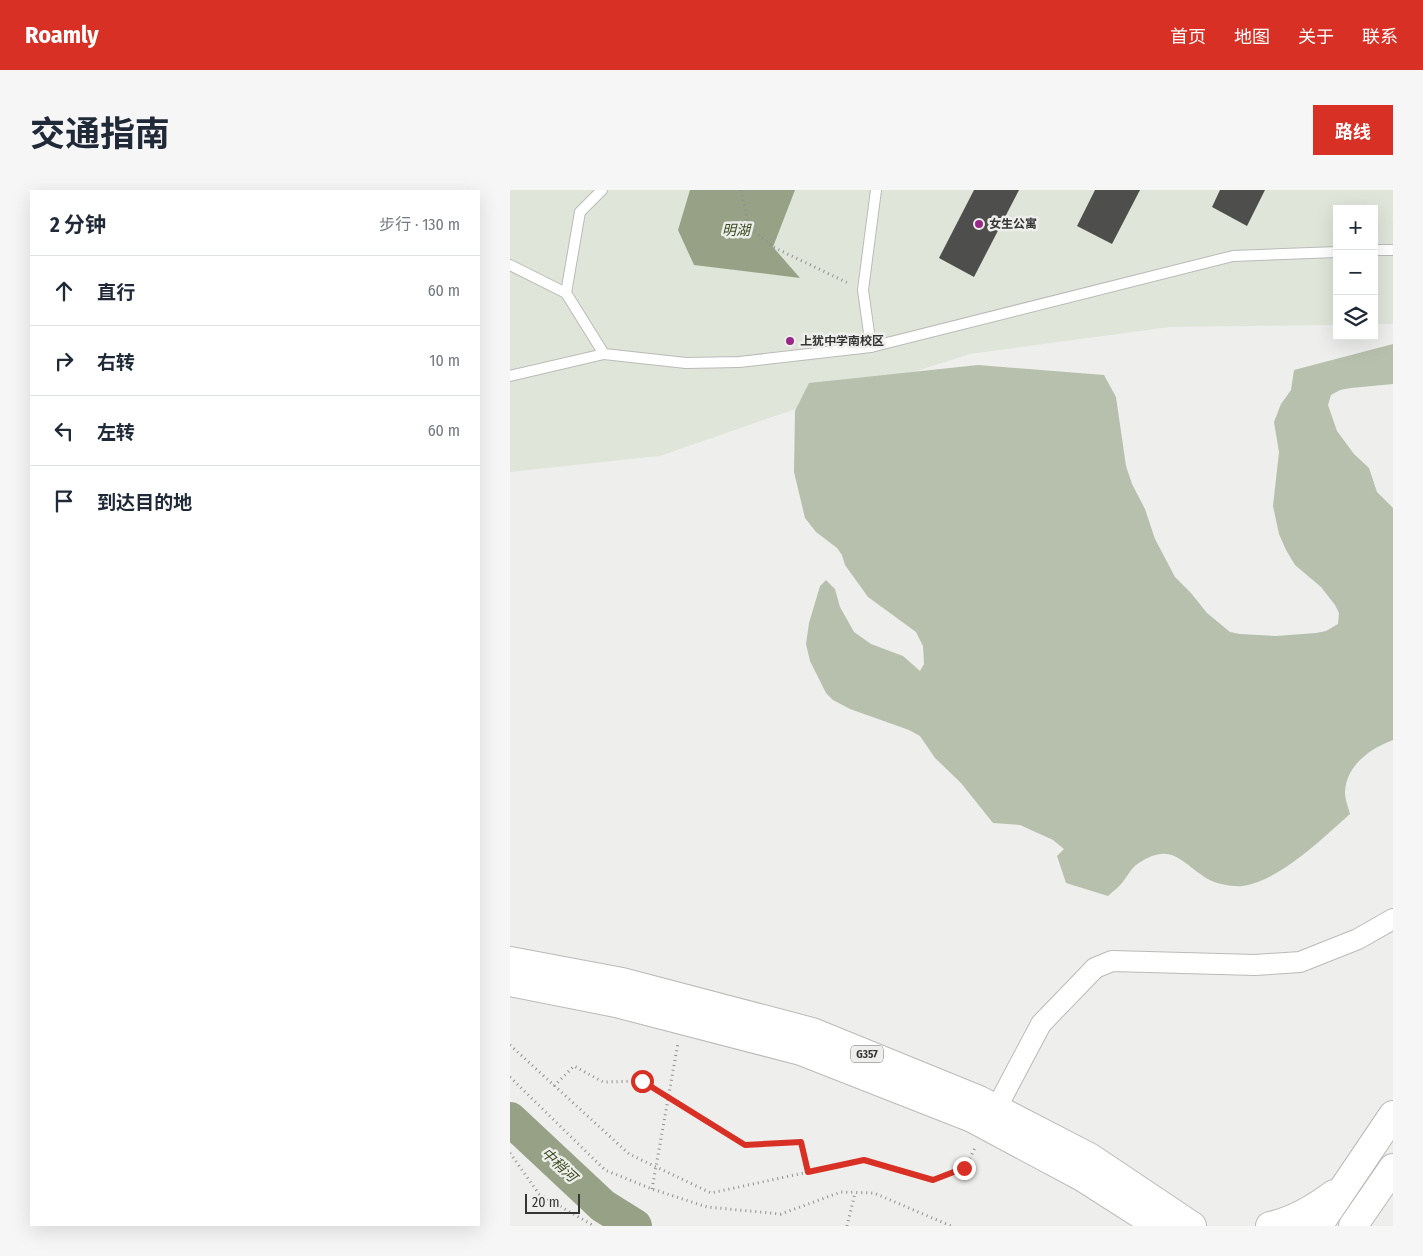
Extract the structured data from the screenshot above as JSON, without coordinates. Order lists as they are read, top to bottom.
{
  "streets": {
    "main road": ["G357"]
  },
  "water": ["明湖", "中稍河"],
  "places": ["女生公寓", "上犹中学南校区"],
  "scale_bar": "20 m",
  "page": {
    "header": "Roamly",
    "nav": [
      "首页",
      "地图",
      "关于",
      "联系"
    ],
    "title": "交通指南",
    "buttons": "路线",
    "heading": ["2 分钟", "步行 · 130 m"],
    "map_buttons": ["+", "−"],
    "list": [
      ["直行", "60 m"],
      ["右转", "10 m"],
      ["左转", "60 m"],
      "到达目的地"
    ],
    "scale": "20 m"
  }
}
